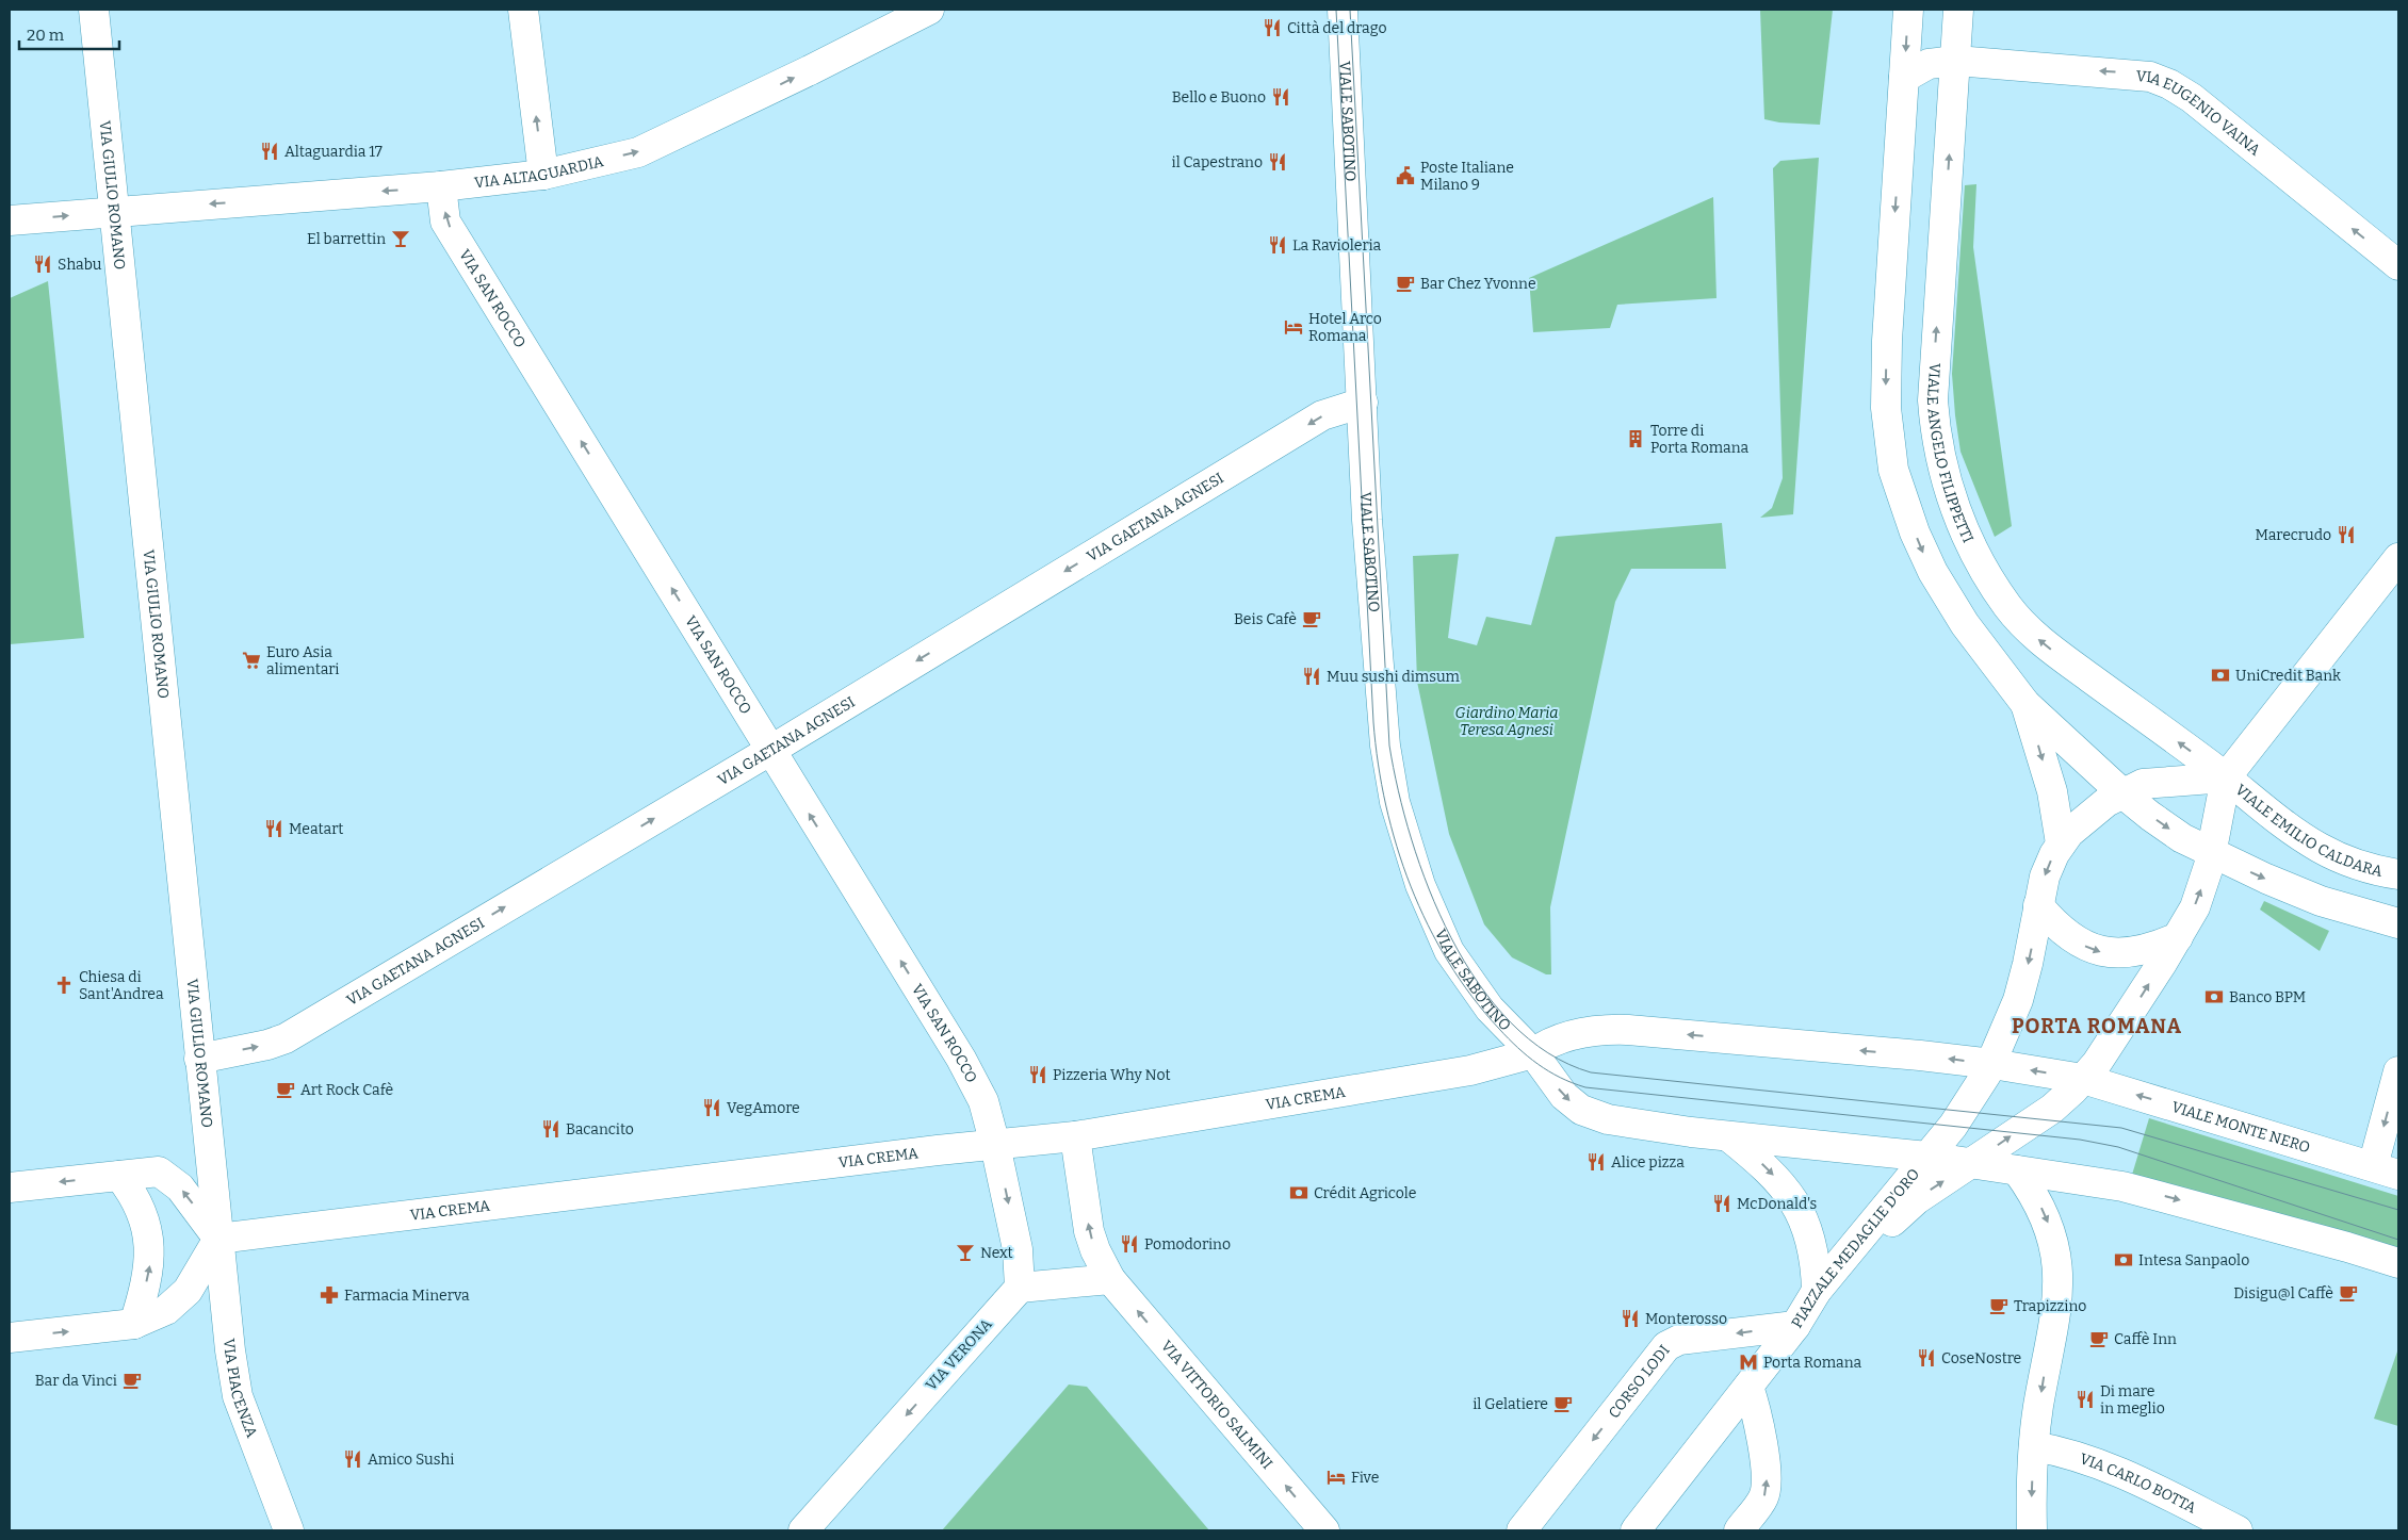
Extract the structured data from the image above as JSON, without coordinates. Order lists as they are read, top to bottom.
{
  "streets": {
    "street": [
      "VIA EUGENIO VAINA",
      "VIALE SABOTINO",
      "VIA ALTAGUARDIA",
      "VIA GIULIO ROMANO",
      "VIA SAN ROCCO",
      "VIALE ANGELO FILIPPETTI",
      "VIA GAETANA AGNESI",
      "VIALE EMILIO CALDARA",
      "VIA CREMA",
      "VIALE MONTE NERO",
      "PIAZZALE MEDAGLIE D'ORO",
      "VIA VERONA",
      "CORSO LODI",
      "VIA PIACENZA",
      "VIA VITTORIO SALMINI",
      "VIA CARLO BOTTA"
    ]
  },
  "crossings": [
    ["VIA EUGENIO VAINA", "VIALE ANGELO FILIPPETTI"],
    ["VIALE SABOTINO", "VIA GAETANA AGNESI"],
    ["VIALE SABOTINO", "VIA CREMA"],
    ["VIALE SABOTINO", "PIAZZALE MEDAGLIE D'ORO"],
    ["VIA ALTAGUARDIA", "VIA GIULIO ROMANO"],
    ["VIA ALTAGUARDIA", "VIA SAN ROCCO"],
    ["VIA GIULIO ROMANO", "VIA GAETANA AGNESI"],
    ["VIA GIULIO ROMANO", "VIA CREMA"],
    ["VIA GIULIO ROMANO", "VIA PIACENZA"],
    ["VIA SAN ROCCO", "VIA GAETANA AGNESI"],
    ["VIA SAN ROCCO", "VIA CREMA"],
    ["VIALE ANGELO FILIPPETTI", "VIALE EMILIO CALDARA"],
    ["VIALE ANGELO FILIPPETTI", "PIAZZALE MEDAGLIE D'ORO"],
    ["VIALE EMILIO CALDARA", "PIAZZALE MEDAGLIE D'ORO"],
    ["VIA CREMA", "VIA PIACENZA"],
    ["VIA CREMA", "VIA VITTORIO SALMINI"],
    ["VIALE MONTE NERO", "PIAZZALE MEDAGLIE D'ORO"],
    ["PIAZZALE MEDAGLIE D'ORO", "CORSO LODI"]
  ],
  "one_way": [
    "VIA EUGENIO VAINA",
    "VIA SAN ROCCO",
    "VIA VERONA",
    "VIA VITTORIO SALMINI"
  ],
  "districts": ["PORTA ROMANA"],
  "parks": ["Giardino Maria Teresa Agnesi"],
  "places": {
    "restaurant": [
      "Città del drago",
      "Bello e Buono",
      "Altaguardia 17",
      "il Capestrano",
      "La Ravioleria",
      "Shabu",
      "Marecrudo",
      "Muu sushi dimsum",
      "Meatart",
      "Pizzeria Why Not",
      "VegAmore",
      "Bacancito",
      "Alice pizza",
      "McDonald's",
      "Pomodorino",
      "Monterosso",
      "CoseNostre",
      "Di mare in meglio",
      "Amico Sushi"
    ],
    "public building": ["Poste Italiane Milano 9"],
    "bar": ["El barrettin", "Next"],
    "cafe": [
      "Bar Chez Yvonne",
      "Beis Cafè",
      "Art Rock Cafè",
      "Disigu@l Caffè",
      "Trapizzino",
      "Caffè Inn",
      "Bar da Vinci",
      "il Gelatiere"
    ],
    "hotel": ["Hotel Arco Romana", "Five"],
    "building": ["Torre di Porta Romana"],
    "supermarket": ["Euro Asia alimentari"],
    "bank": [
      "UniCredit Bank",
      "Banco BPM",
      "Crédit Agricole",
      "Intesa Sanpaolo"
    ],
    "church": ["Chiesa di Sant'Andrea"],
    "pharmacy": ["Farmacia Minerva"],
    "metro station": ["Porta Romana"]
  },
  "scale_bar": "20 m"
}
